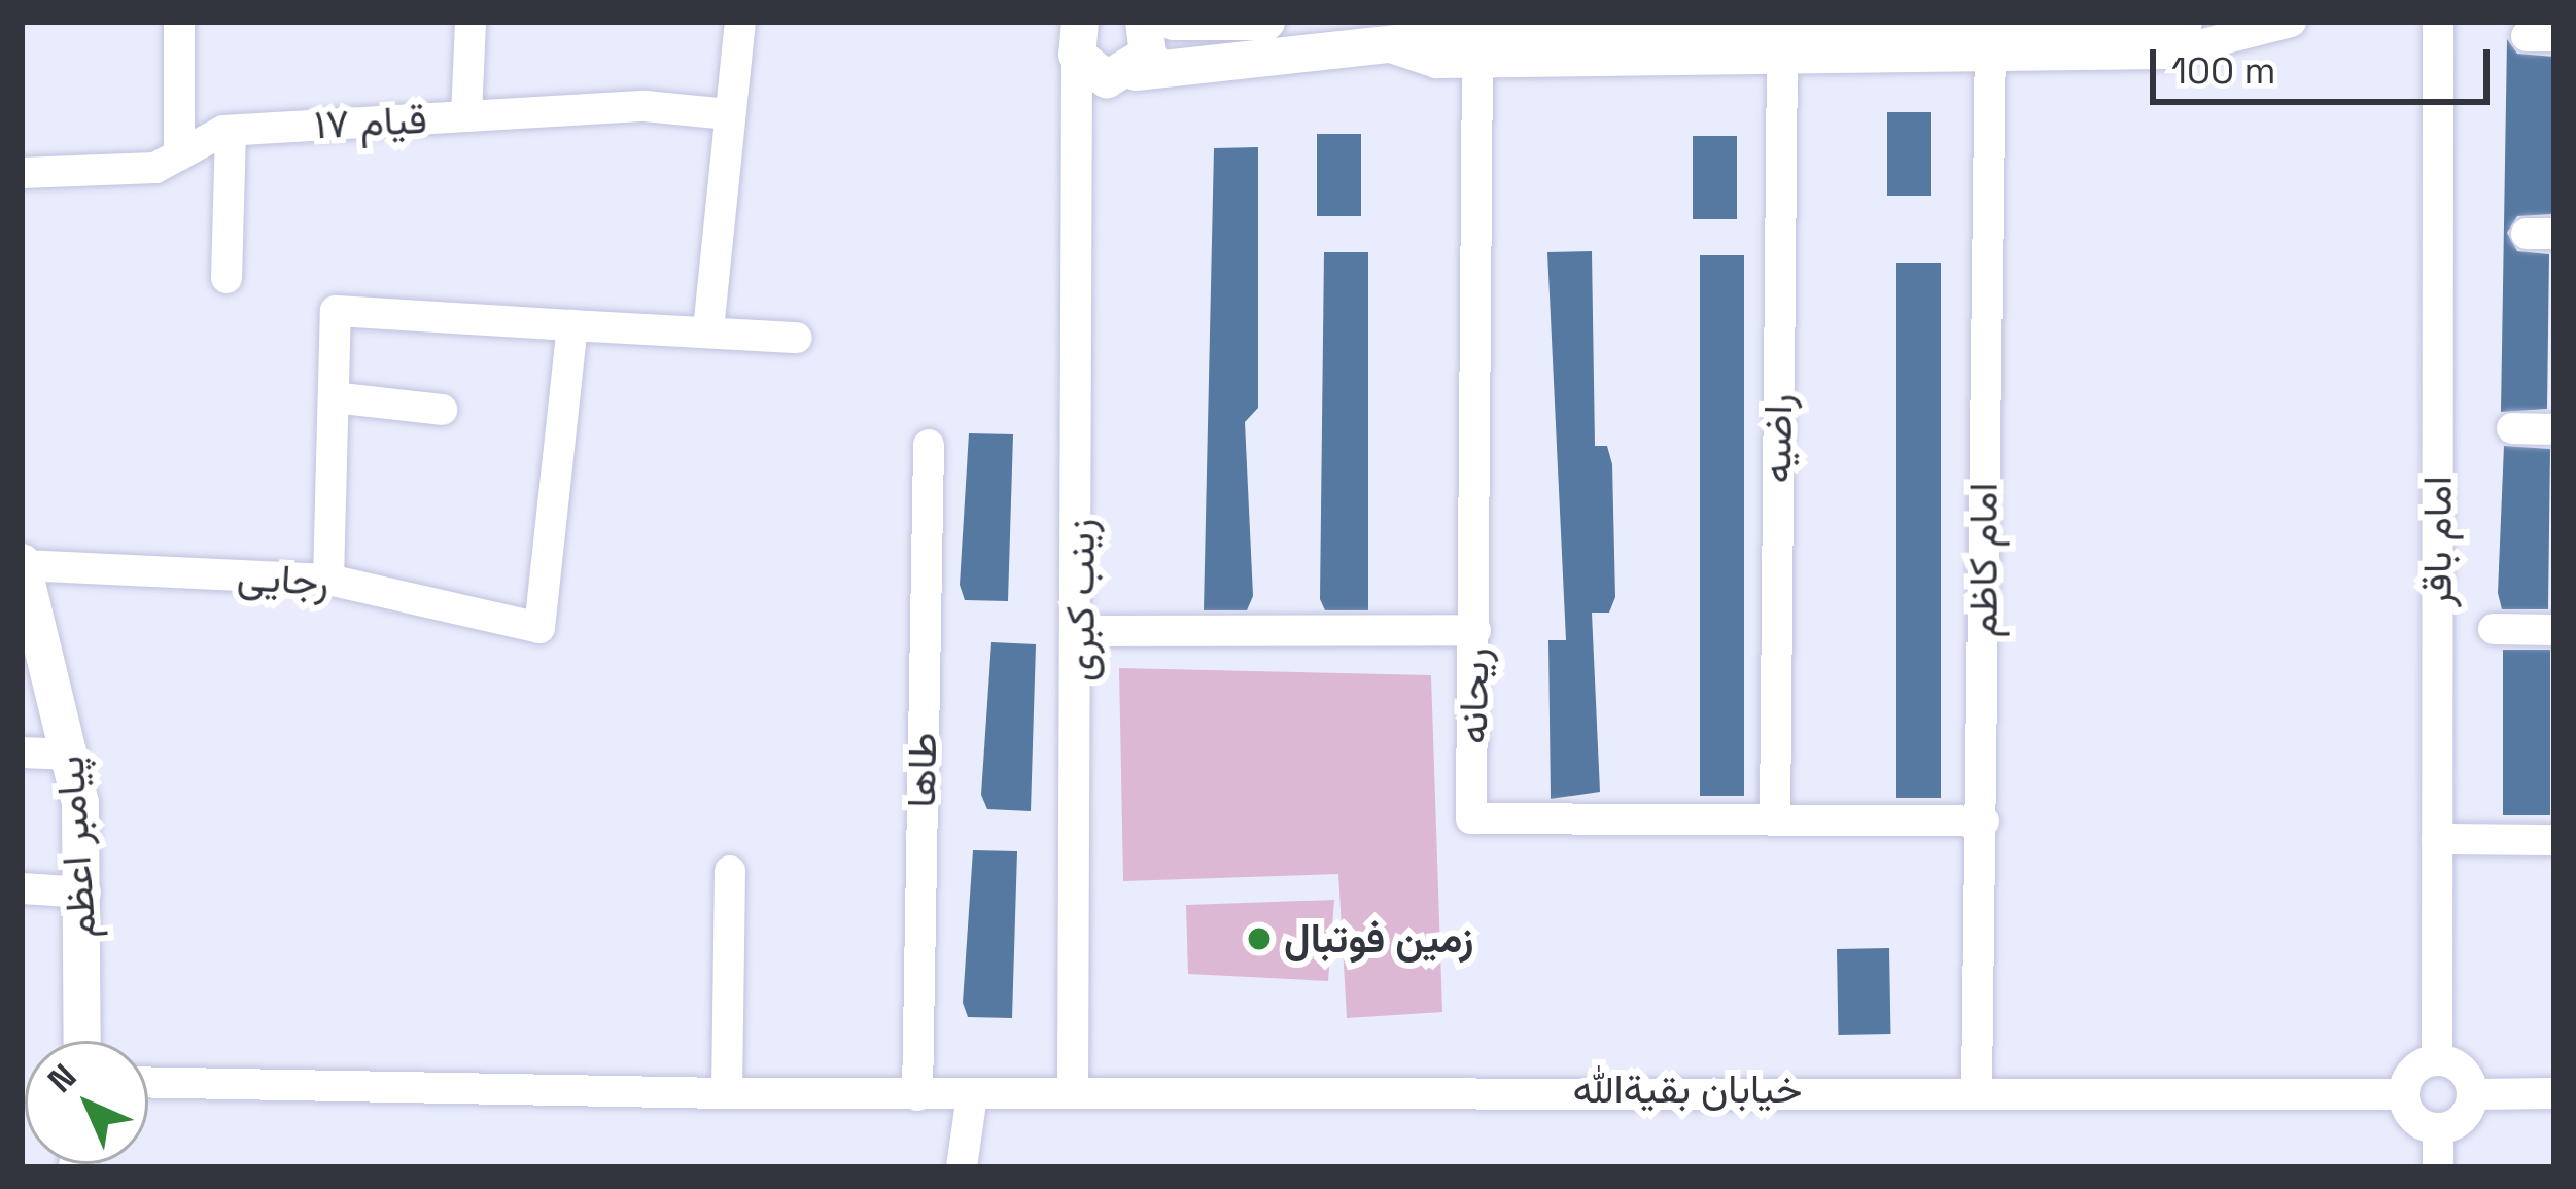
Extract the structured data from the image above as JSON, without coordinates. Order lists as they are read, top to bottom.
{
  "streets": {
    "main road": ["پیامبر اعظم"],
    "street": [
      "قیام ۱۷",
      "راضیه",
      "امام باقر",
      "امام کاظم",
      "رجایی",
      "زینب کبری",
      "ریحانه",
      "طاها",
      "خیابان بقیةالله"
    ]
  },
  "crossings": [
    ["راضیه", "ریحانه"],
    ["امام باقر", "خیابان بقیةالله"],
    ["امام کاظم", "ریحانه"],
    ["امام کاظم", "خیابان بقیةالله"],
    ["رجایی", "پیامبر اعظم"],
    ["زینب کبری", "خیابان بقیةالله"],
    ["طاها", "خیابان بقیةالله"]
  ],
  "places": ["زمین فوتبال"],
  "scale_bar": "100 m",
  "north": "top left"
}
